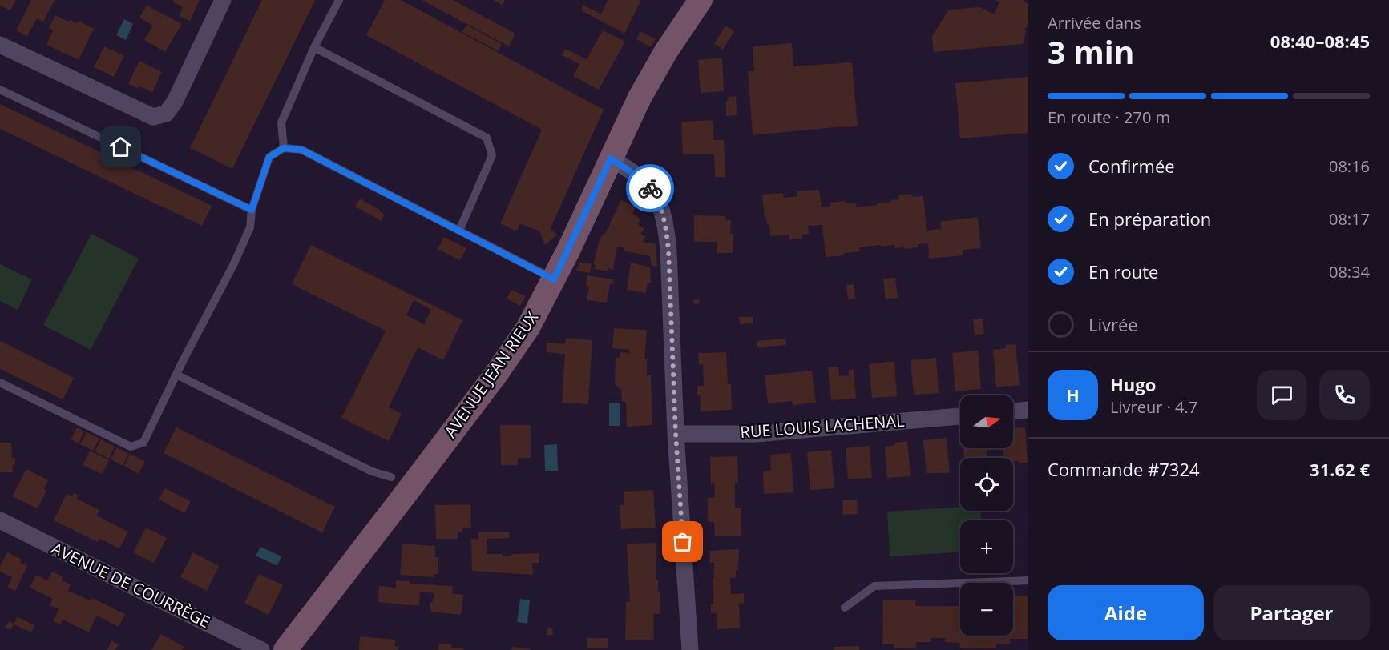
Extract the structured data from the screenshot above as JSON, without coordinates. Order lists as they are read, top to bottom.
{
  "streets": {
    "main road": ["AVENUE JEAN RIEUX"],
    "street": ["RUE LOUIS LACHENAL", "AVENUE DE COURRÈGE"]
  },
  "north": "right",
  "page": {
    "heading": ["3 min", "Arrivée dans", "08:40–08:45"],
    "panel": [
      "Hugo",
      "Livreur · 4.7",
      "Commande #7324",
      "31.62 €"
    ],
    "bar": "En route · 270 m",
    "list": [
      ["Confirmée", "08:16"],
      ["En préparation", "08:17"],
      ["En route", "08:34"],
      "Livrée"
    ],
    "round": "H",
    "map_buttons": ["+", "−"],
    "buttons": ["Aide", "Partager"]
  }
}
